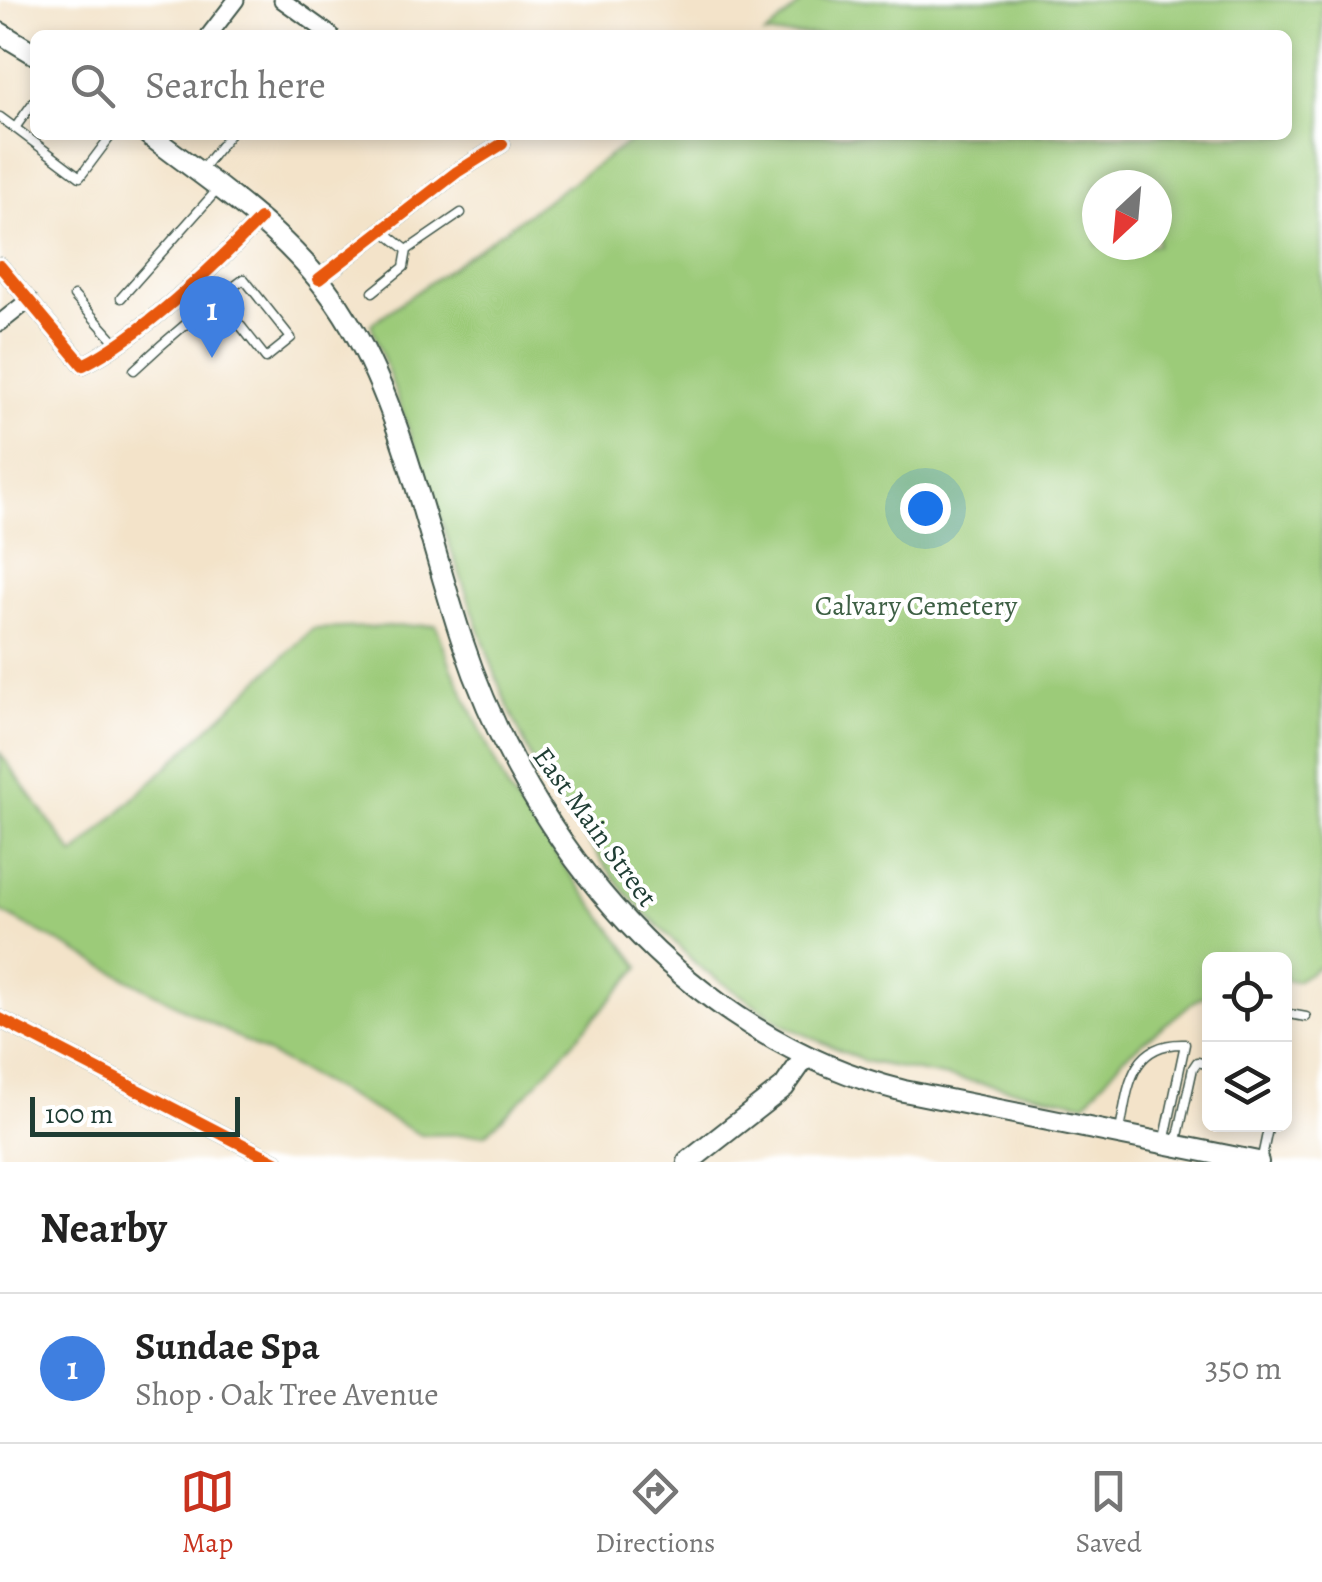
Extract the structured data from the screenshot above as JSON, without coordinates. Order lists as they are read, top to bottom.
{
  "streets": {
    "main road": ["East Main Street"]
  },
  "parks": ["Calvary Cemetery"],
  "scale_bar": "100 m",
  "north": "bottom left",
  "page": {
    "search": "Search here",
    "pins": "1",
    "scale": "100 m",
    "heading": "Nearby",
    "list": [
      {
        "mark": "1",
        "name": "Sundae Spa",
        "note": "Shop · Oak Tree Avenue",
        "value": "350 m"
      }
    ],
    "nav": ["Map", "Directions", "Saved"]
  }
}
